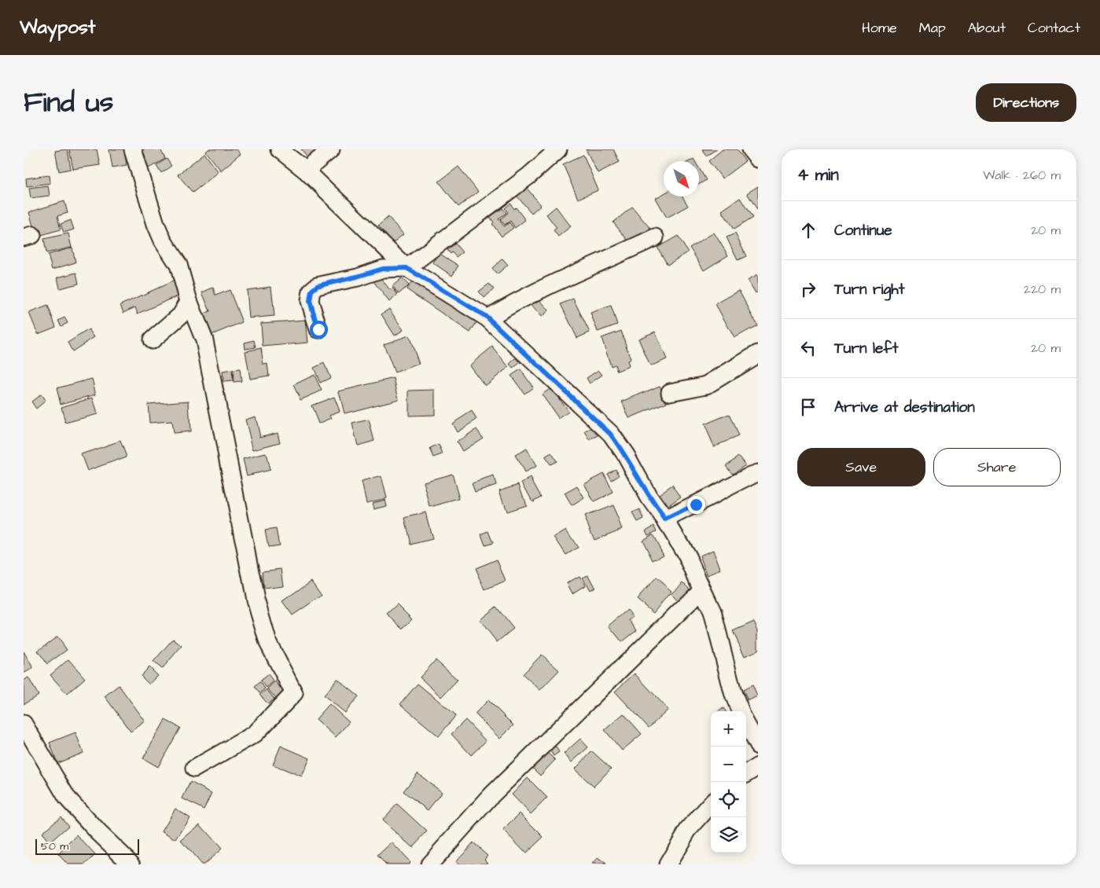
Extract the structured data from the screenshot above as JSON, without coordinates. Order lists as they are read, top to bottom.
{
  "scale_bar": "50 m",
  "north": "bottom right",
  "page": {
    "header": "Waypost",
    "nav": [
      "Home",
      "Map",
      "About",
      "Contact"
    ],
    "title": "Find us",
    "buttons": [
      "Directions",
      ["Save", "Share"]
    ],
    "heading": ["4 min", "Walk · 260 m"],
    "list": [
      ["Continue", "20 m"],
      ["Turn right", "220 m"],
      ["Turn left", "20 m"],
      "Arrive at destination"
    ],
    "map_buttons": ["+", "−"],
    "scale": "50 m"
  }
}
